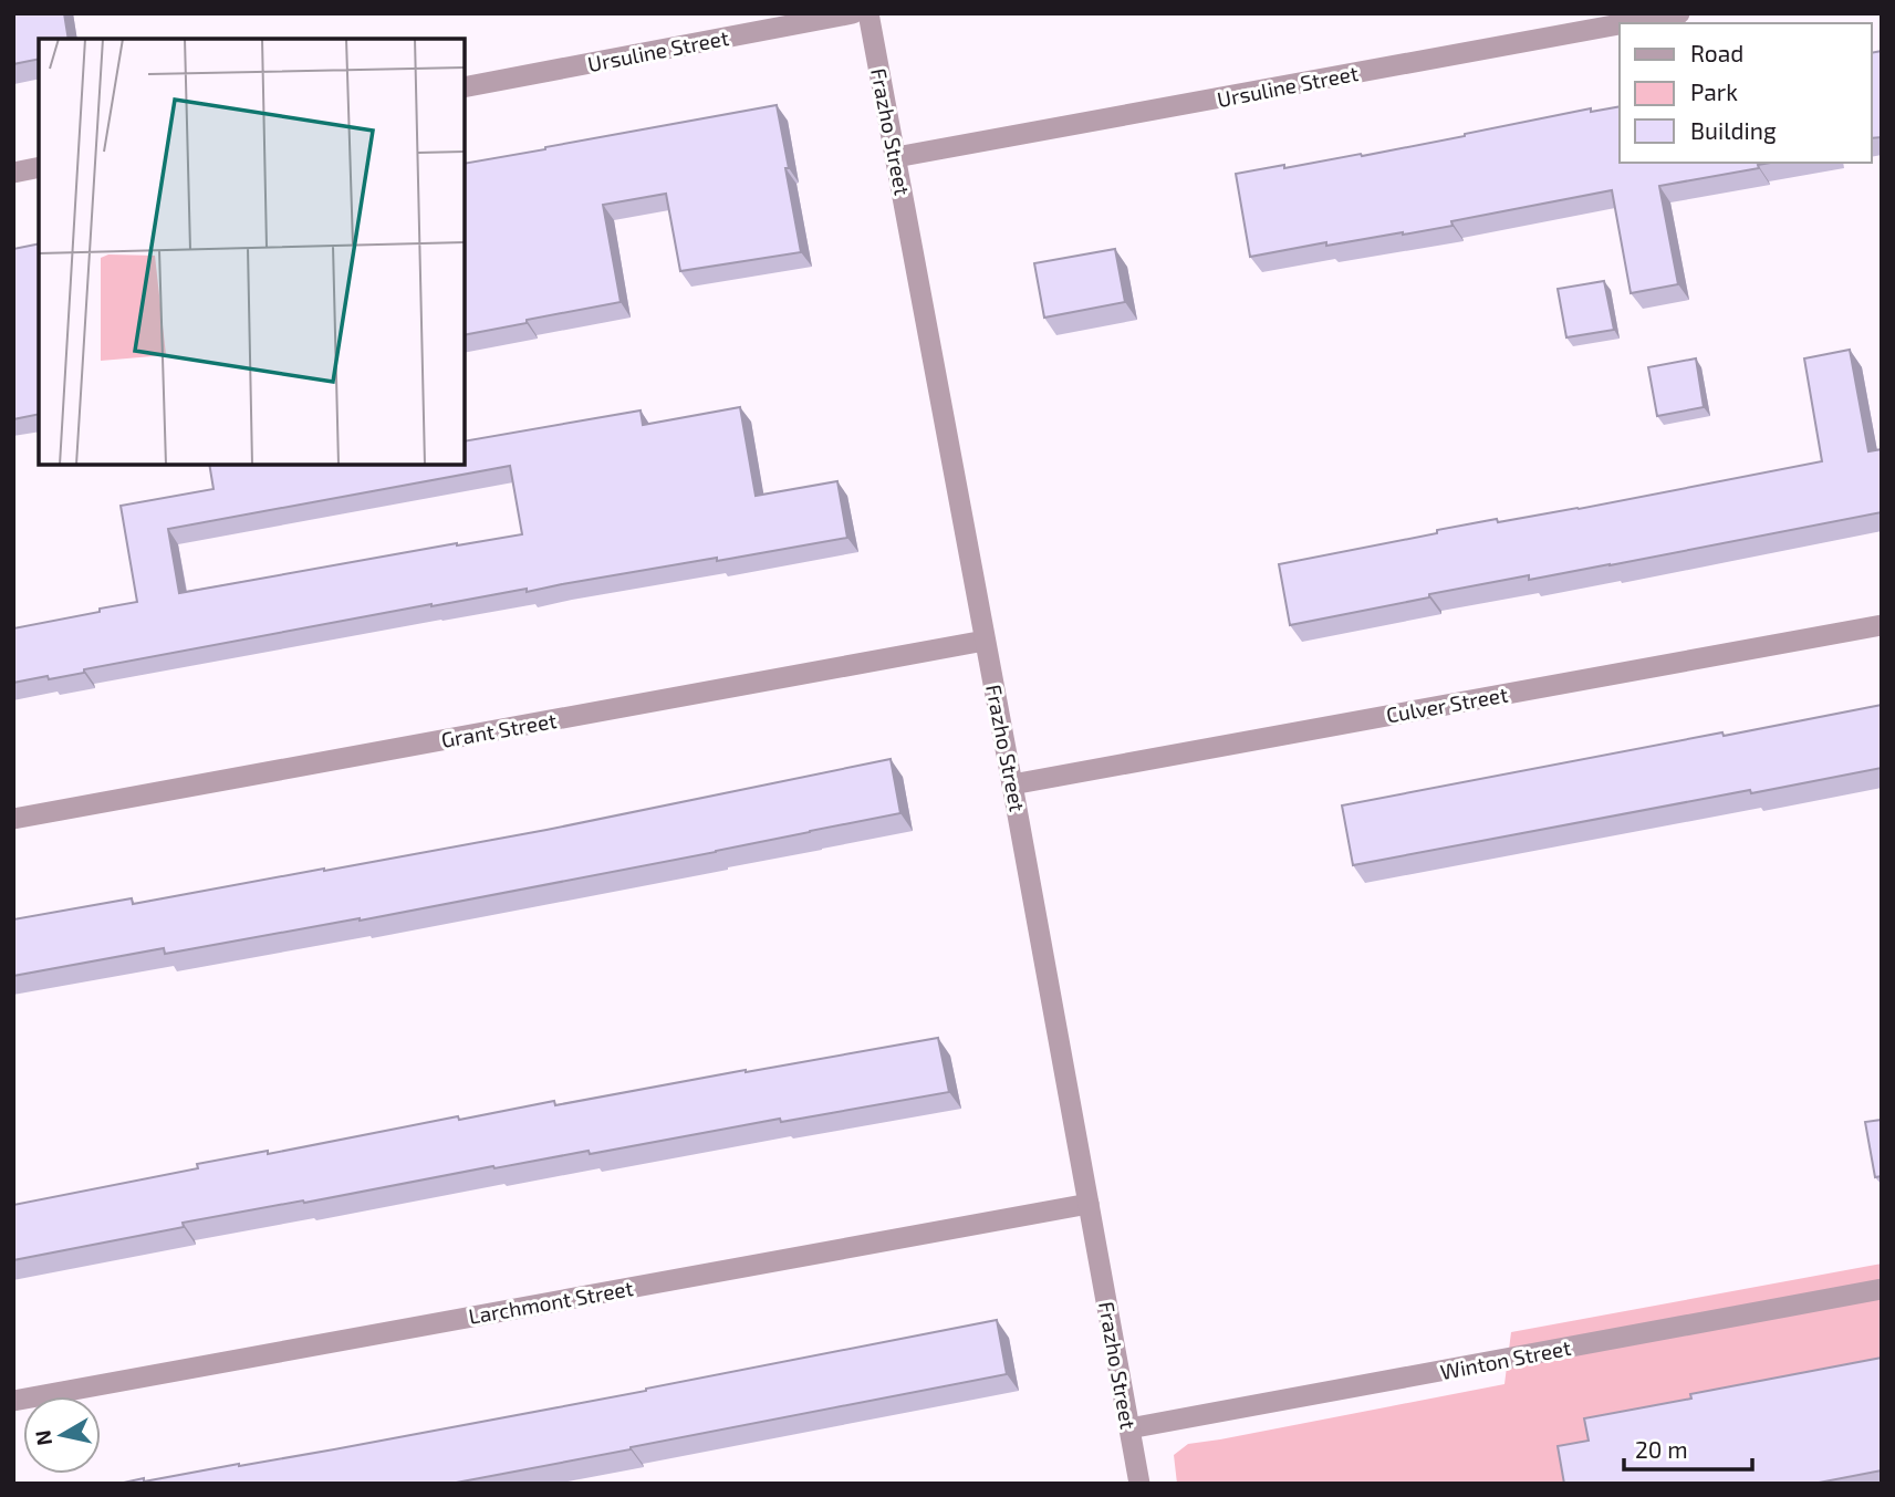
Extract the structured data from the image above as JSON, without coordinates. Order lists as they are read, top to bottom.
{
  "streets": {
    "street": [
      "Ursuline Street",
      "Frazho Street",
      "Culver Street",
      "Grant Street",
      "Larchmont Street",
      "Winton Street"
    ]
  },
  "crossings": [
    ["Ursuline Street", "Frazho Street"],
    ["Frazho Street", "Culver Street"],
    ["Frazho Street", "Grant Street"],
    ["Frazho Street", "Larchmont Street"],
    ["Frazho Street", "Winton Street"]
  ],
  "legend": ["Road", "Park", "Building"],
  "scale_bar": "20 m",
  "north": "left"
}
